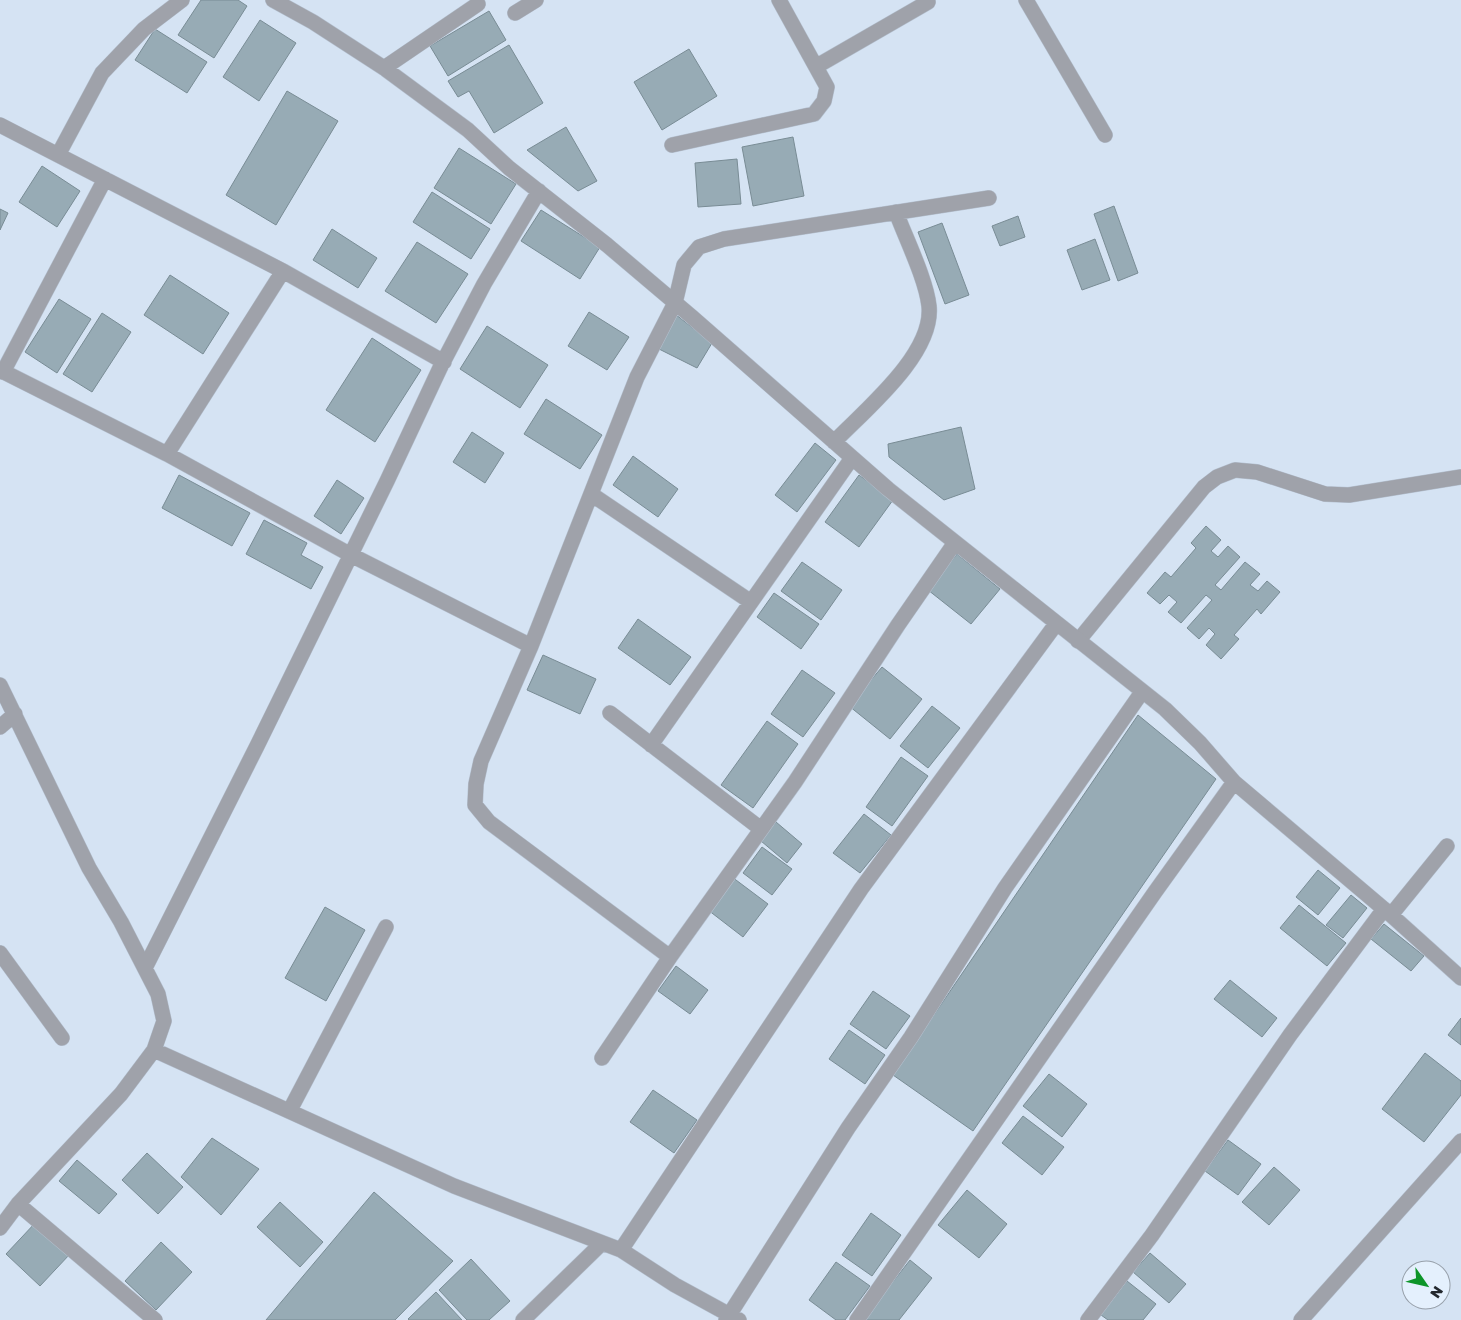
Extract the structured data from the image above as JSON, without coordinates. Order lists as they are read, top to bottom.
{
  "north": "bottom right"
}
